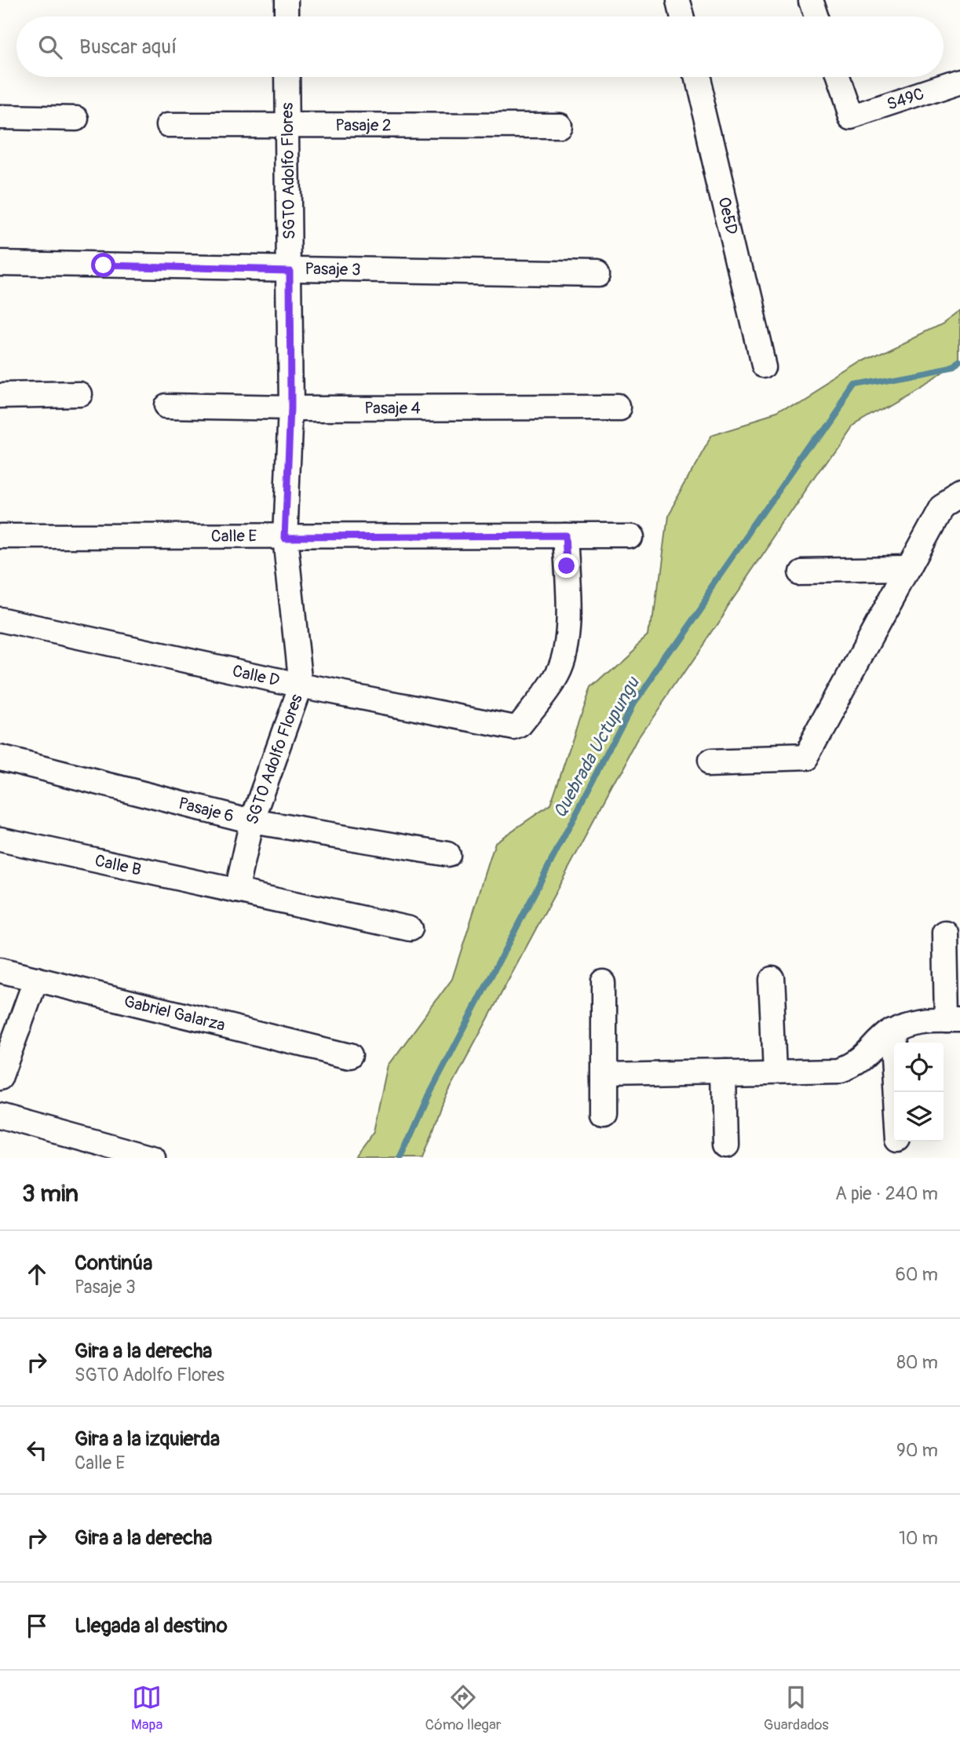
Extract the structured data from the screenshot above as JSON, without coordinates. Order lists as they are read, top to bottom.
{
  "streets": {
    "street": [
      "S49C",
      "Pasaje 2",
      "SGTO Adolfo Flores",
      "Oe5D",
      "Pasaje 3",
      "Pasaje 4",
      "Calle E",
      "Calle D",
      "Pasaje 6",
      "Calle B",
      "Gabriel Galarza"
    ]
  },
  "crossings": [
    ["Pasaje 2", "SGTO Adolfo Flores"],
    ["SGTO Adolfo Flores", "Pasaje 3"],
    ["SGTO Adolfo Flores", "Pasaje 4"],
    ["SGTO Adolfo Flores", "Calle E"],
    ["SGTO Adolfo Flores", "Calle D"],
    ["SGTO Adolfo Flores", "Pasaje 6"],
    ["SGTO Adolfo Flores", "Calle B"],
    ["Calle E", "Calle D"]
  ],
  "water": ["Quebrada Uctupungu"],
  "page": {
    "search": "Buscar aquí",
    "heading": ["3 min", "A pie · 240 m"],
    "list": [
      ["Continúa", "Pasaje 3", "60 m"],
      ["Gira a la derecha", "SGTO Adolfo Flores", "80 m"],
      ["Gira a la izquierda", "Calle E", "90 m"],
      ["Gira a la derecha", "10 m"],
      "Llegada al destino"
    ],
    "nav": ["Mapa", "Cómo llegar", "Guardados"]
  }
}
